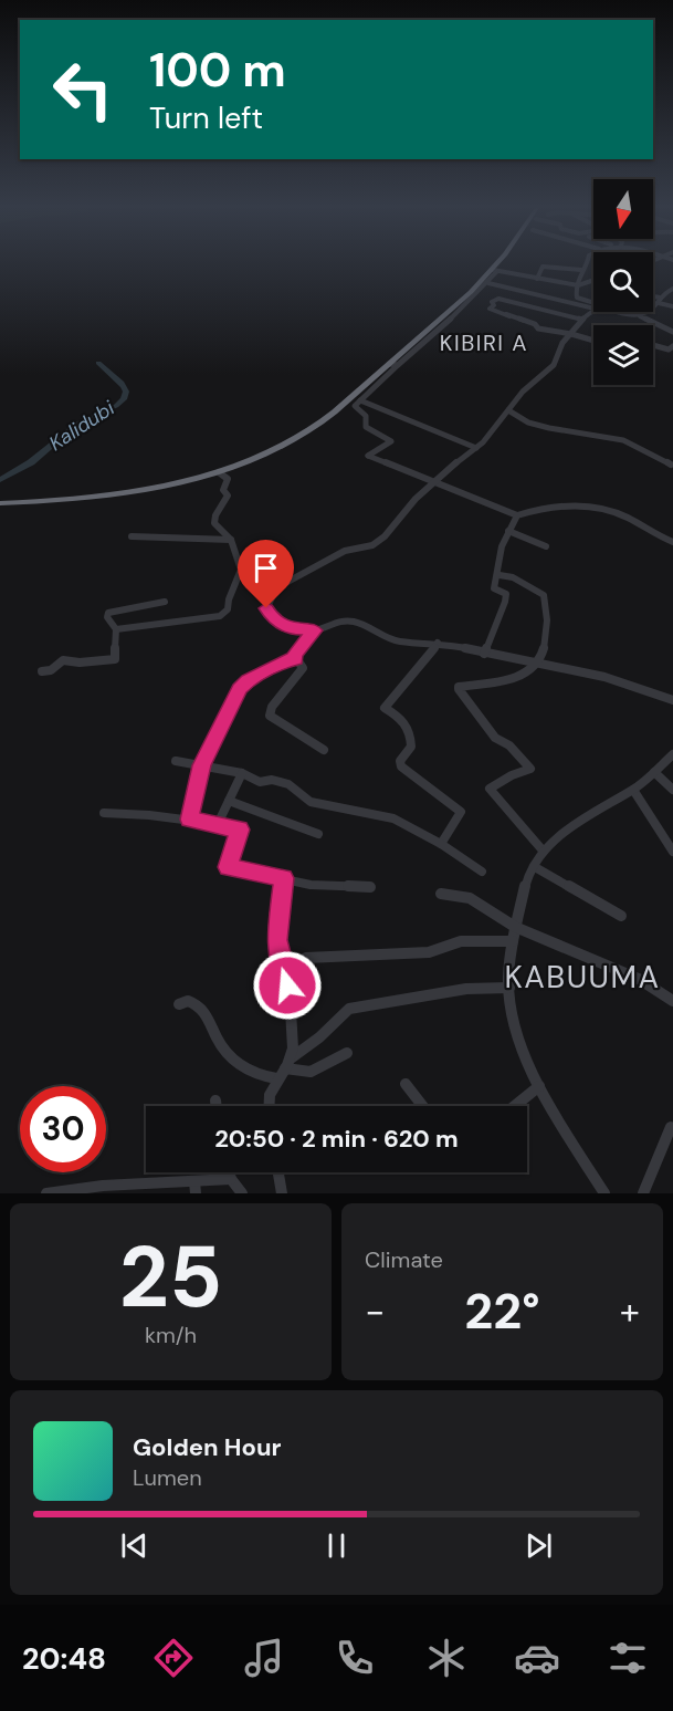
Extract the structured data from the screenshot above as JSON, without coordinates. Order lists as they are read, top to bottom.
{
  "districts": ["KIBIRI A", "KABUUMA"],
  "water": ["Kalidubi"],
  "north": "bottom",
  "page": {
    "turn": ["100 m", "Turn left"],
    "limit": "30",
    "trip": "20:50 · 2 min · 620 m",
    "tile": [
      ["25", "km/h"],
      "Climate"
    ],
    "heat": ["−", "22°", "+"],
    "song": ["Golden Hour", "Lumen"],
    "tabs": "20:48"
  }
}
